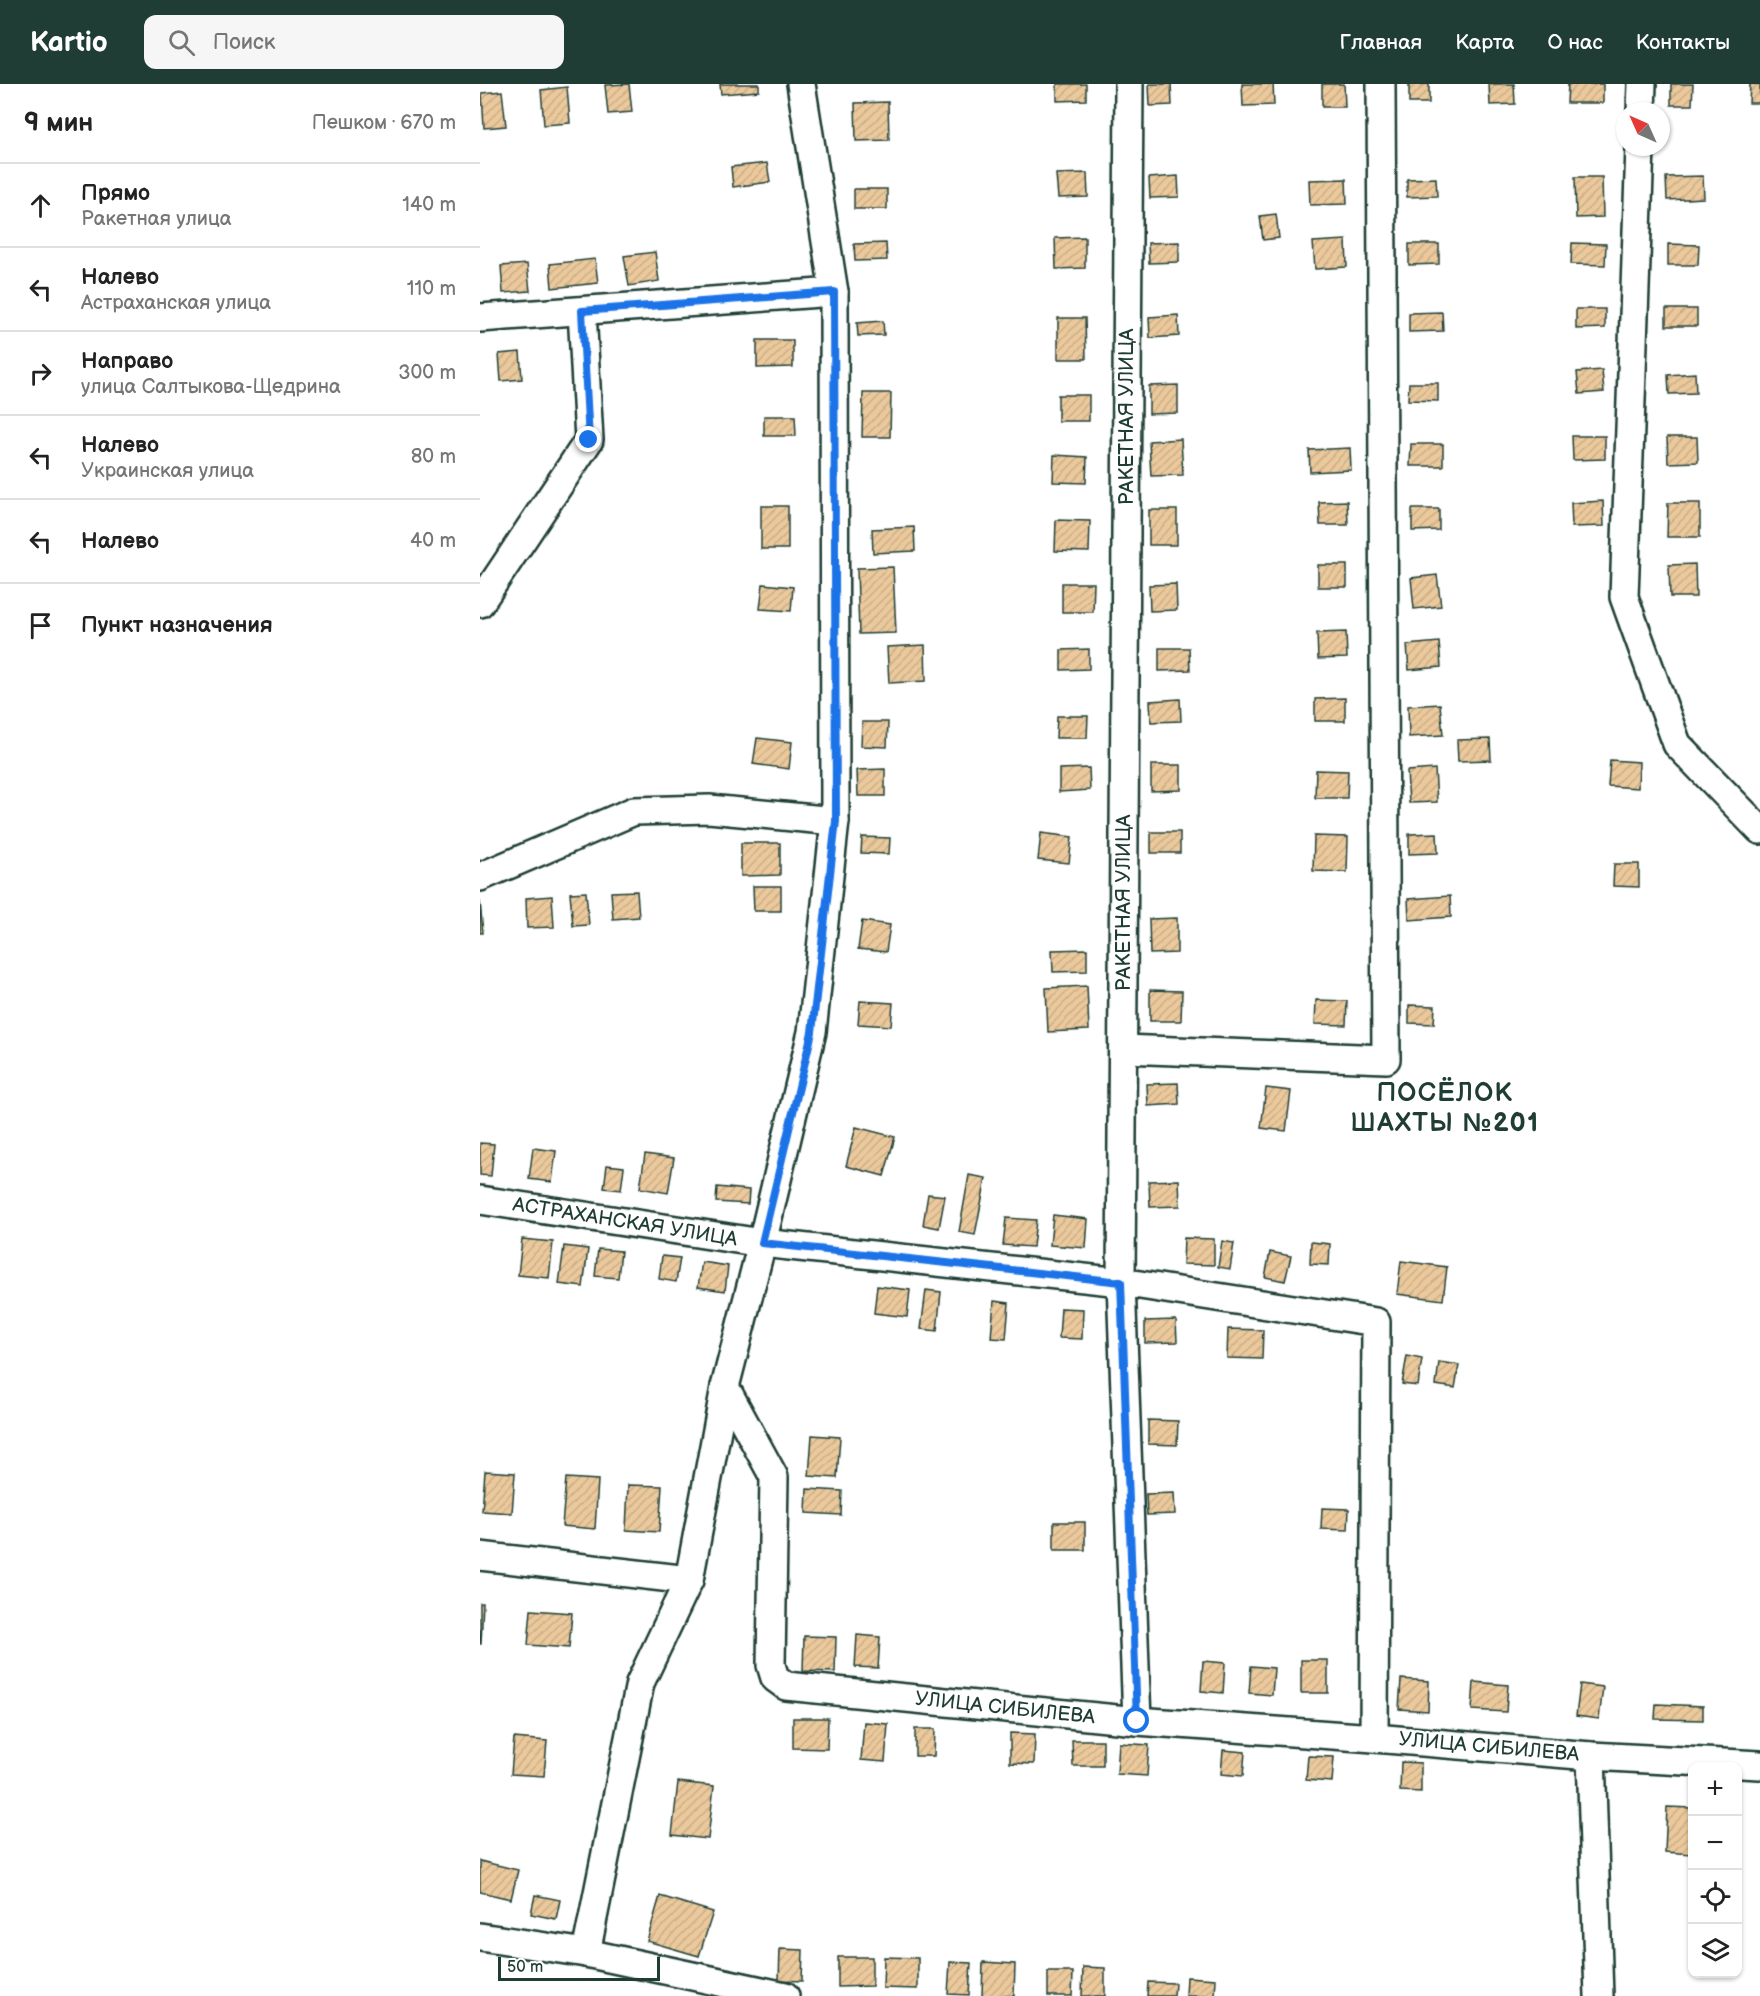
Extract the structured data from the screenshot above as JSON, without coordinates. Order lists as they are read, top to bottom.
{
  "streets": {
    "street": ["РАКЕТНАЯ УЛИЦА", "АСТРАХАНСКАЯ УЛИЦА", "УЛИЦА СИБИЛЕВА"]
  },
  "crossings": [
    ["РАКЕТНАЯ УЛИЦА", "АСТРАХАНСКАЯ УЛИЦА"],
    ["РАКЕТНАЯ УЛИЦА", "УЛИЦА СИБИЛЕВА"],
    ["АСТРАХАНСКАЯ УЛИЦА", "УЛИЦА СИБИЛЕВА"]
  ],
  "districts": ["ПОСЁЛОК ШАХТЫ №201"],
  "scale_bar": "50 m",
  "north": "top left",
  "page": {
    "header": "Kartio",
    "search": "Поиск",
    "nav": [
      "Главная",
      "Карта",
      "О нас",
      "Контакты"
    ],
    "heading": ["9 мин", "Пешком · 670 m"],
    "list": [
      ["Прямо", "Ракетная улица", "140 m"],
      ["Налево", "Астраханская улица", "110 m"],
      ["Направо", "улица Салтыкова-Щедрина", "300 m"],
      ["Налево", "Украинская улица", "80 m"],
      ["Налево", "40 m"],
      "Пункт назначения"
    ],
    "map_buttons": ["+", "−"],
    "scale": "50 m"
  }
}
